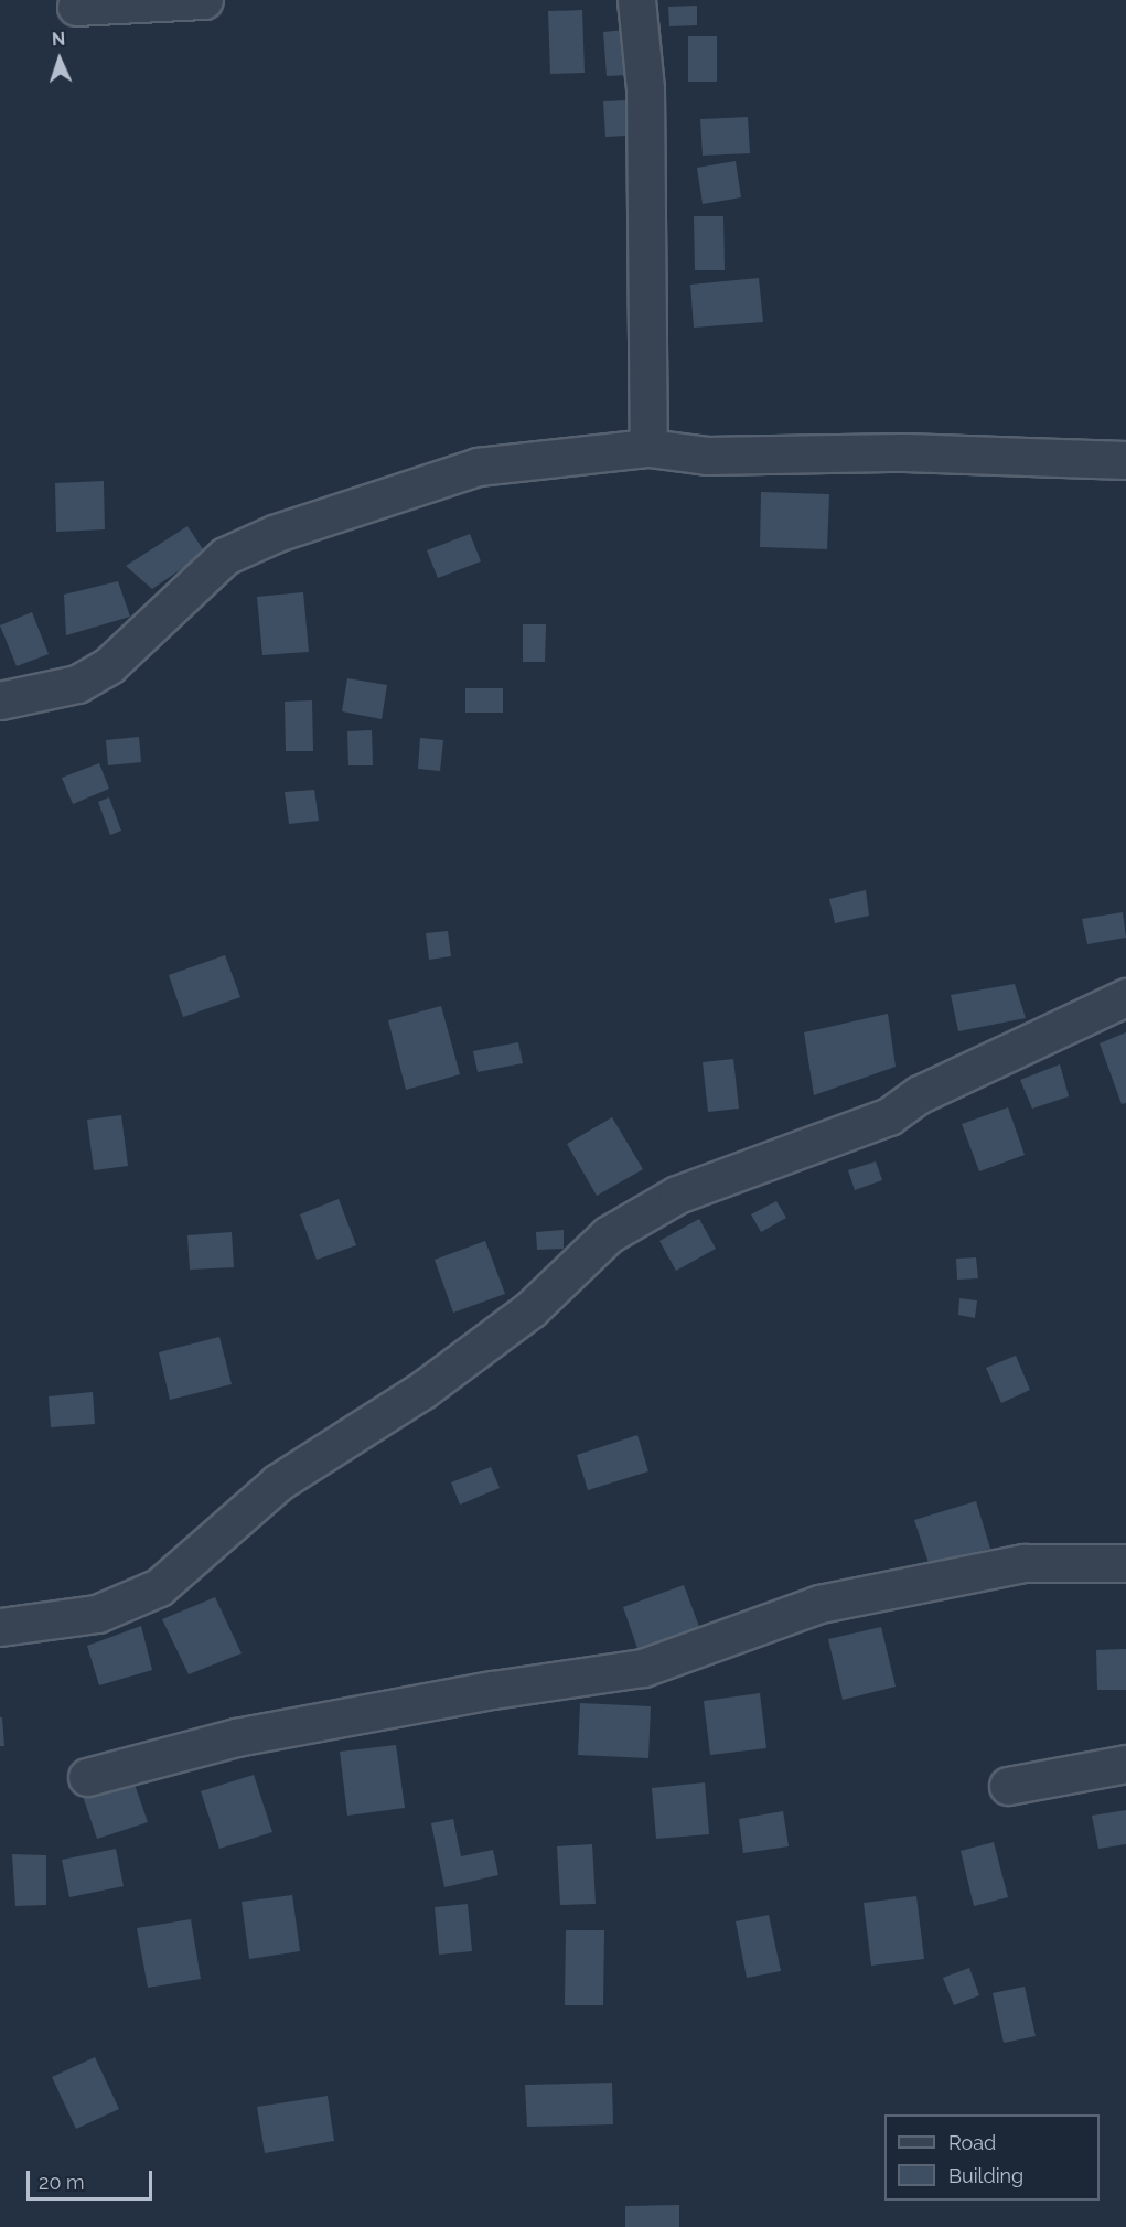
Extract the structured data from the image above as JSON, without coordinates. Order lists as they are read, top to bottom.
{
  "legend": ["Road", "Building"],
  "scale_bar": "20 m",
  "north": "top"
}
